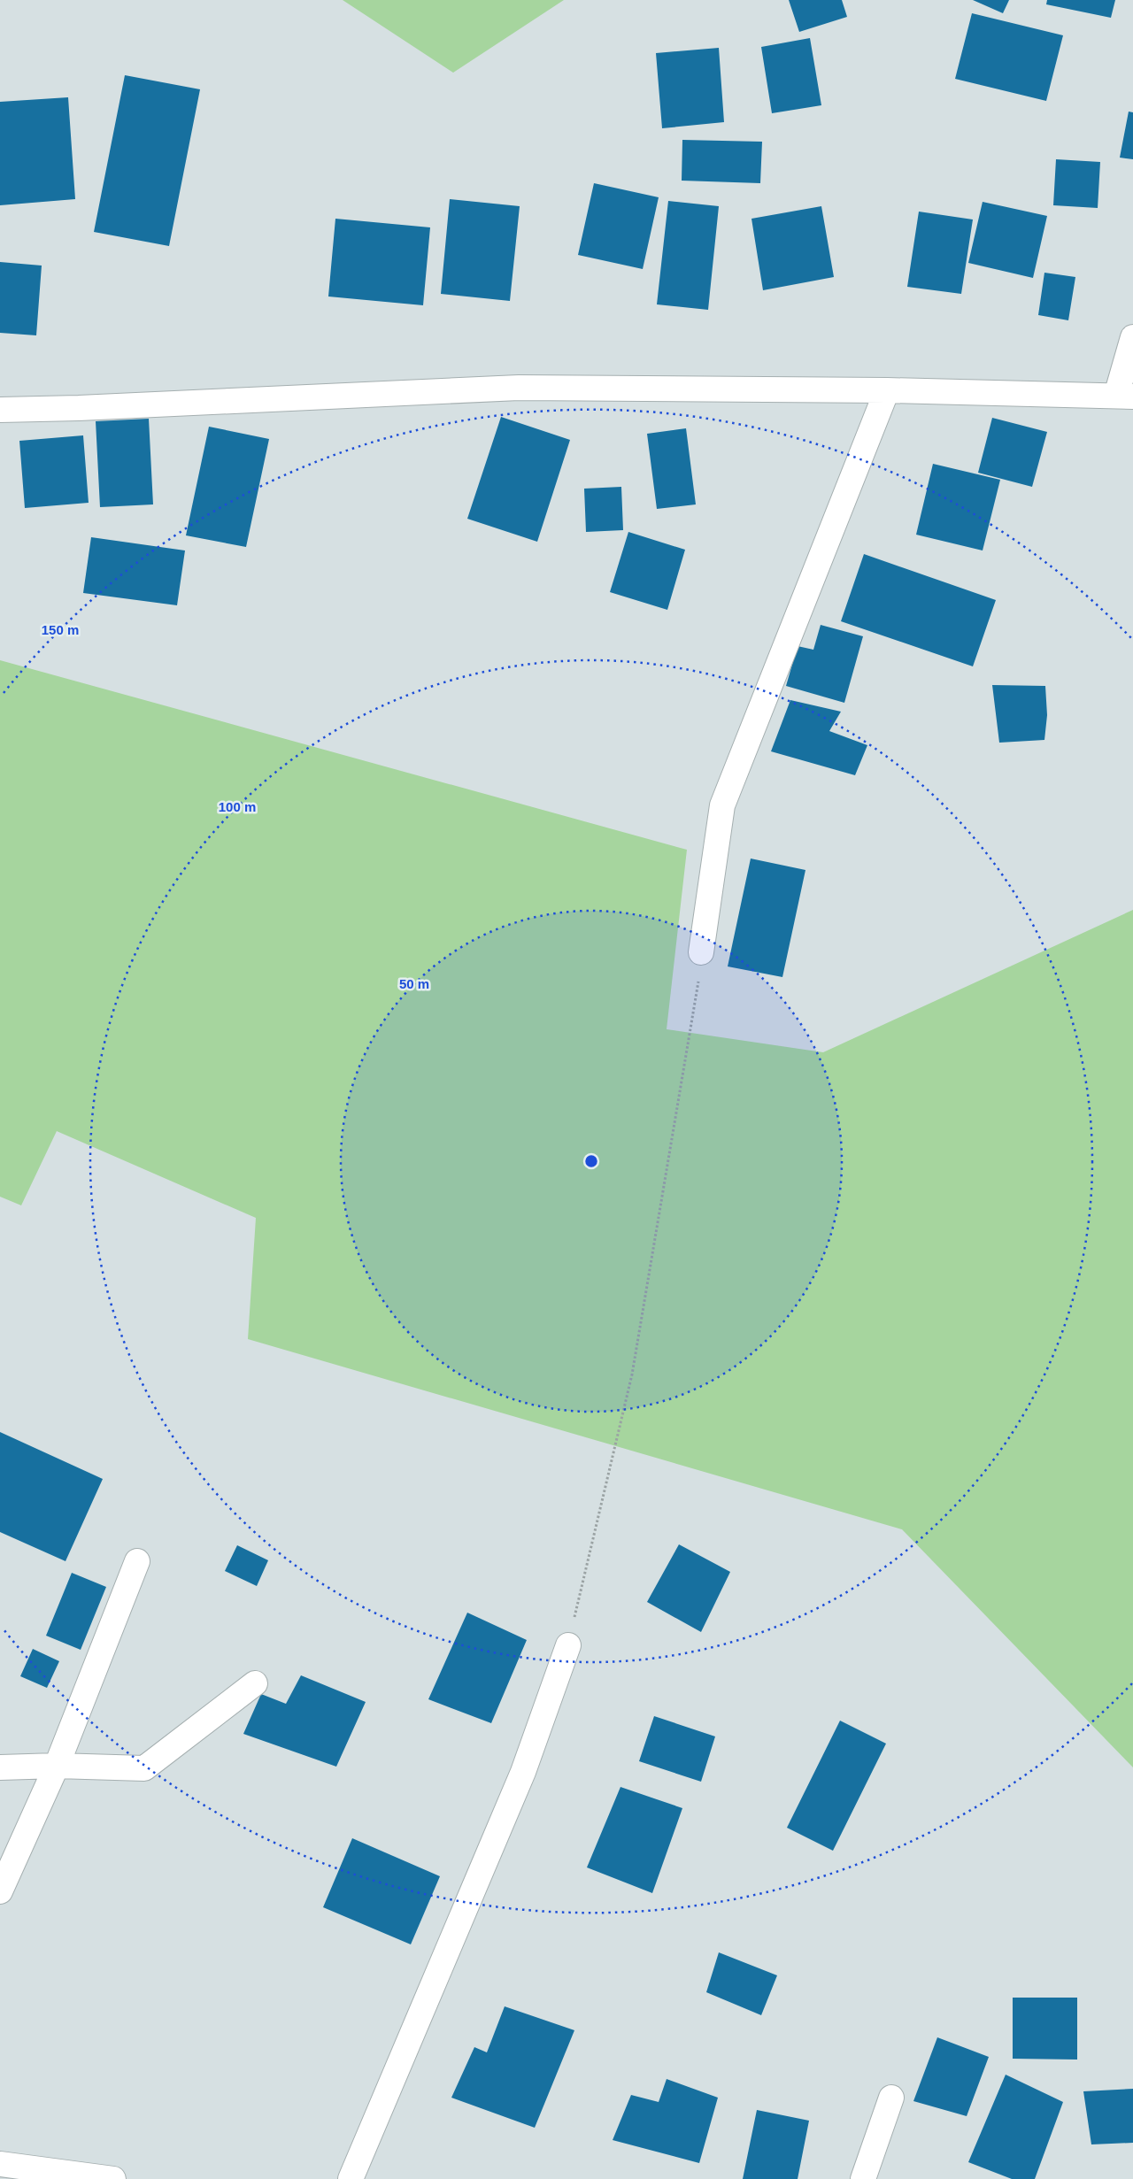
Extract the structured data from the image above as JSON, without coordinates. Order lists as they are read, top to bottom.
{
  "rings": ["150 m", "100 m", "50 m"]
}
